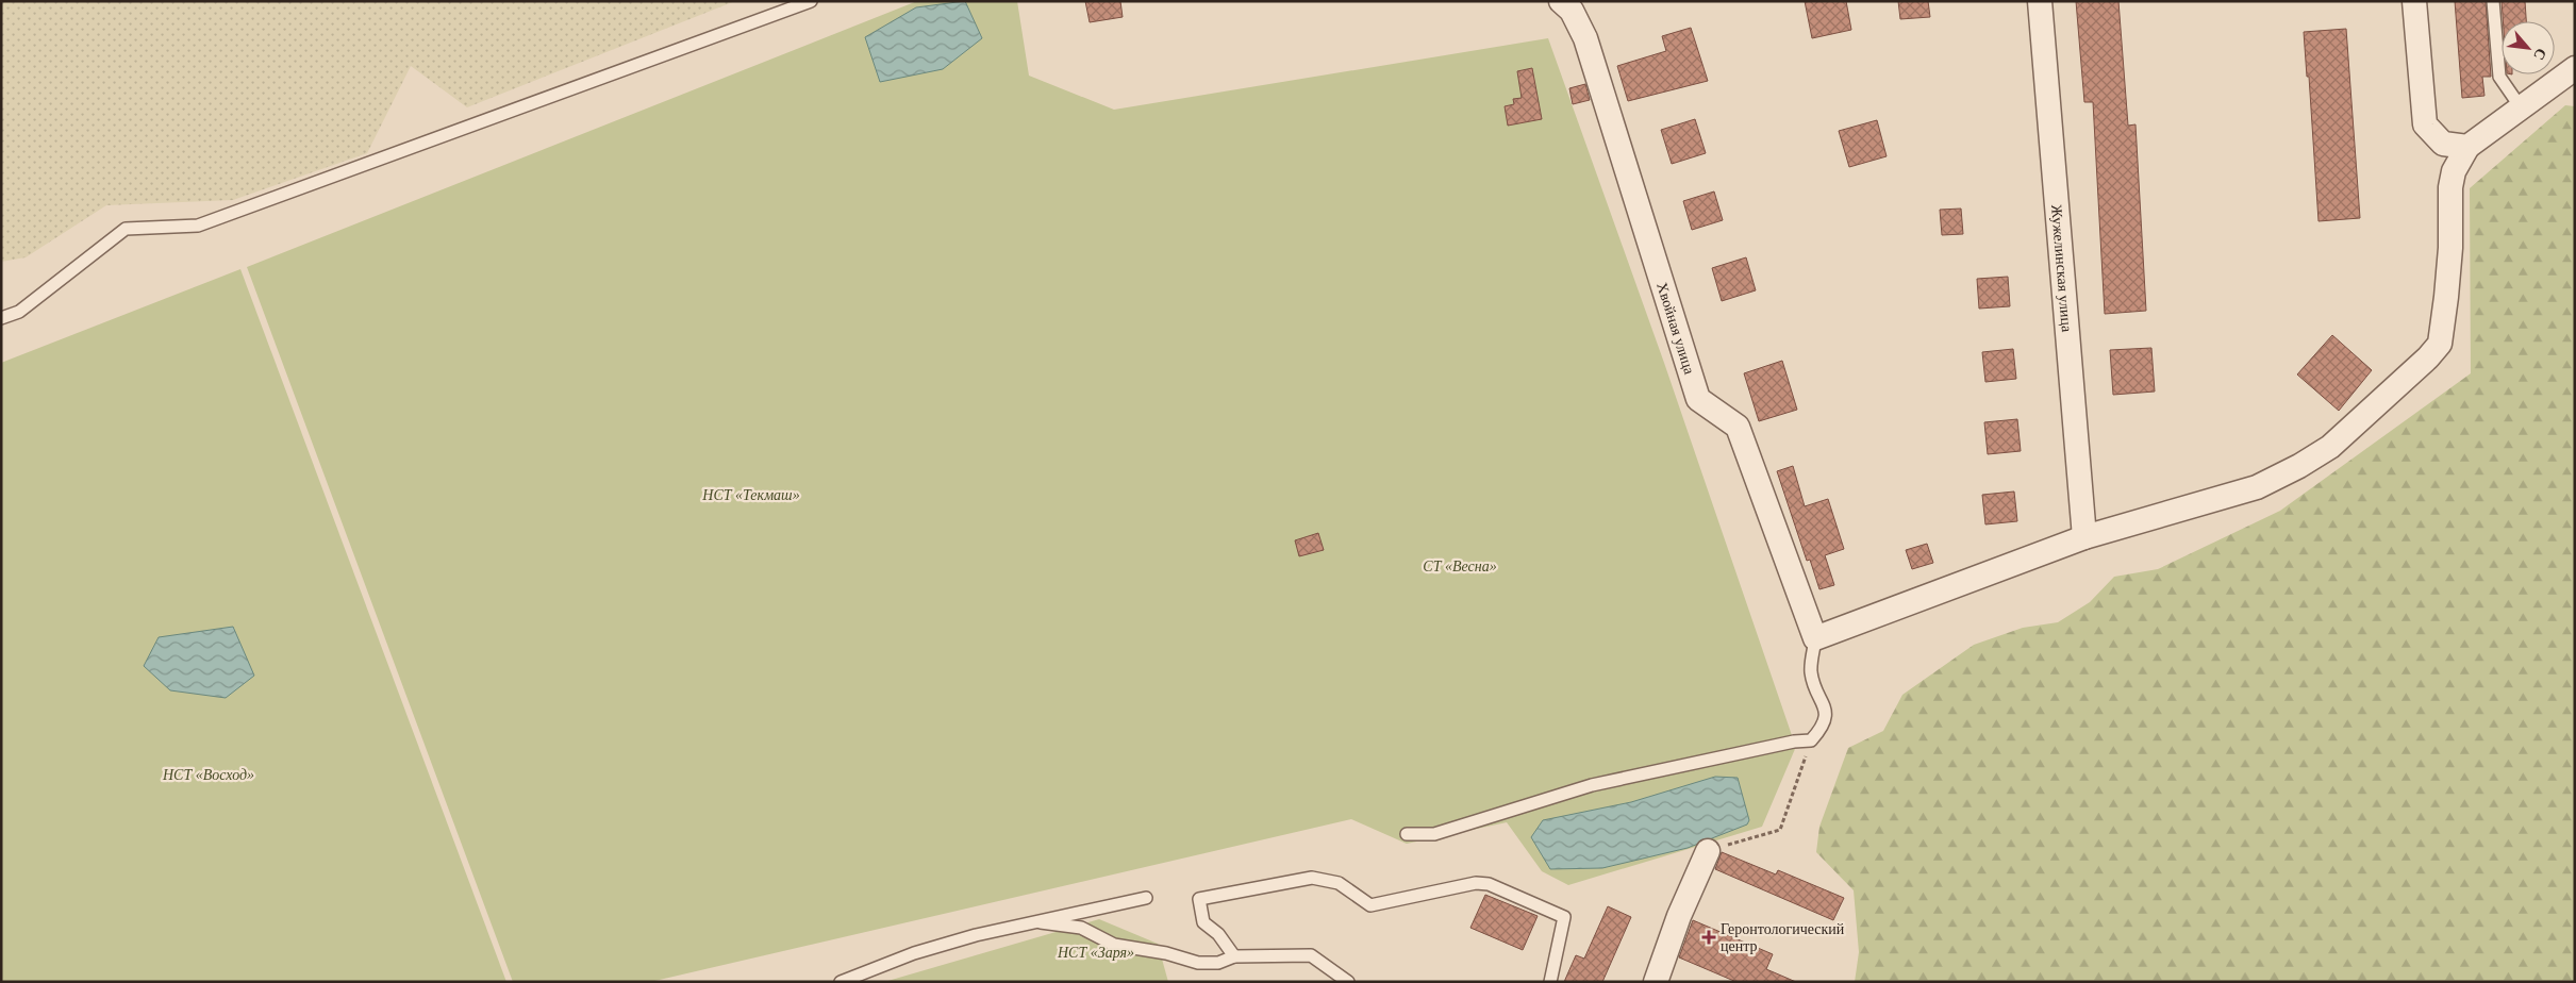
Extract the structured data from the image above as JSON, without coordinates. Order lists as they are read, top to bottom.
{
  "streets": {
    "street": ["Жужелинская улица", "Хвойная улица"]
  },
  "parks": [
    "НСТ «Текмаш»",
    "СТ «Весна»",
    "НСТ «Восход»",
    "НСТ «Заря»"
  ],
  "places": {
    "health": ["Геронтологический центр"]
  },
  "north": "bottom right"
}
